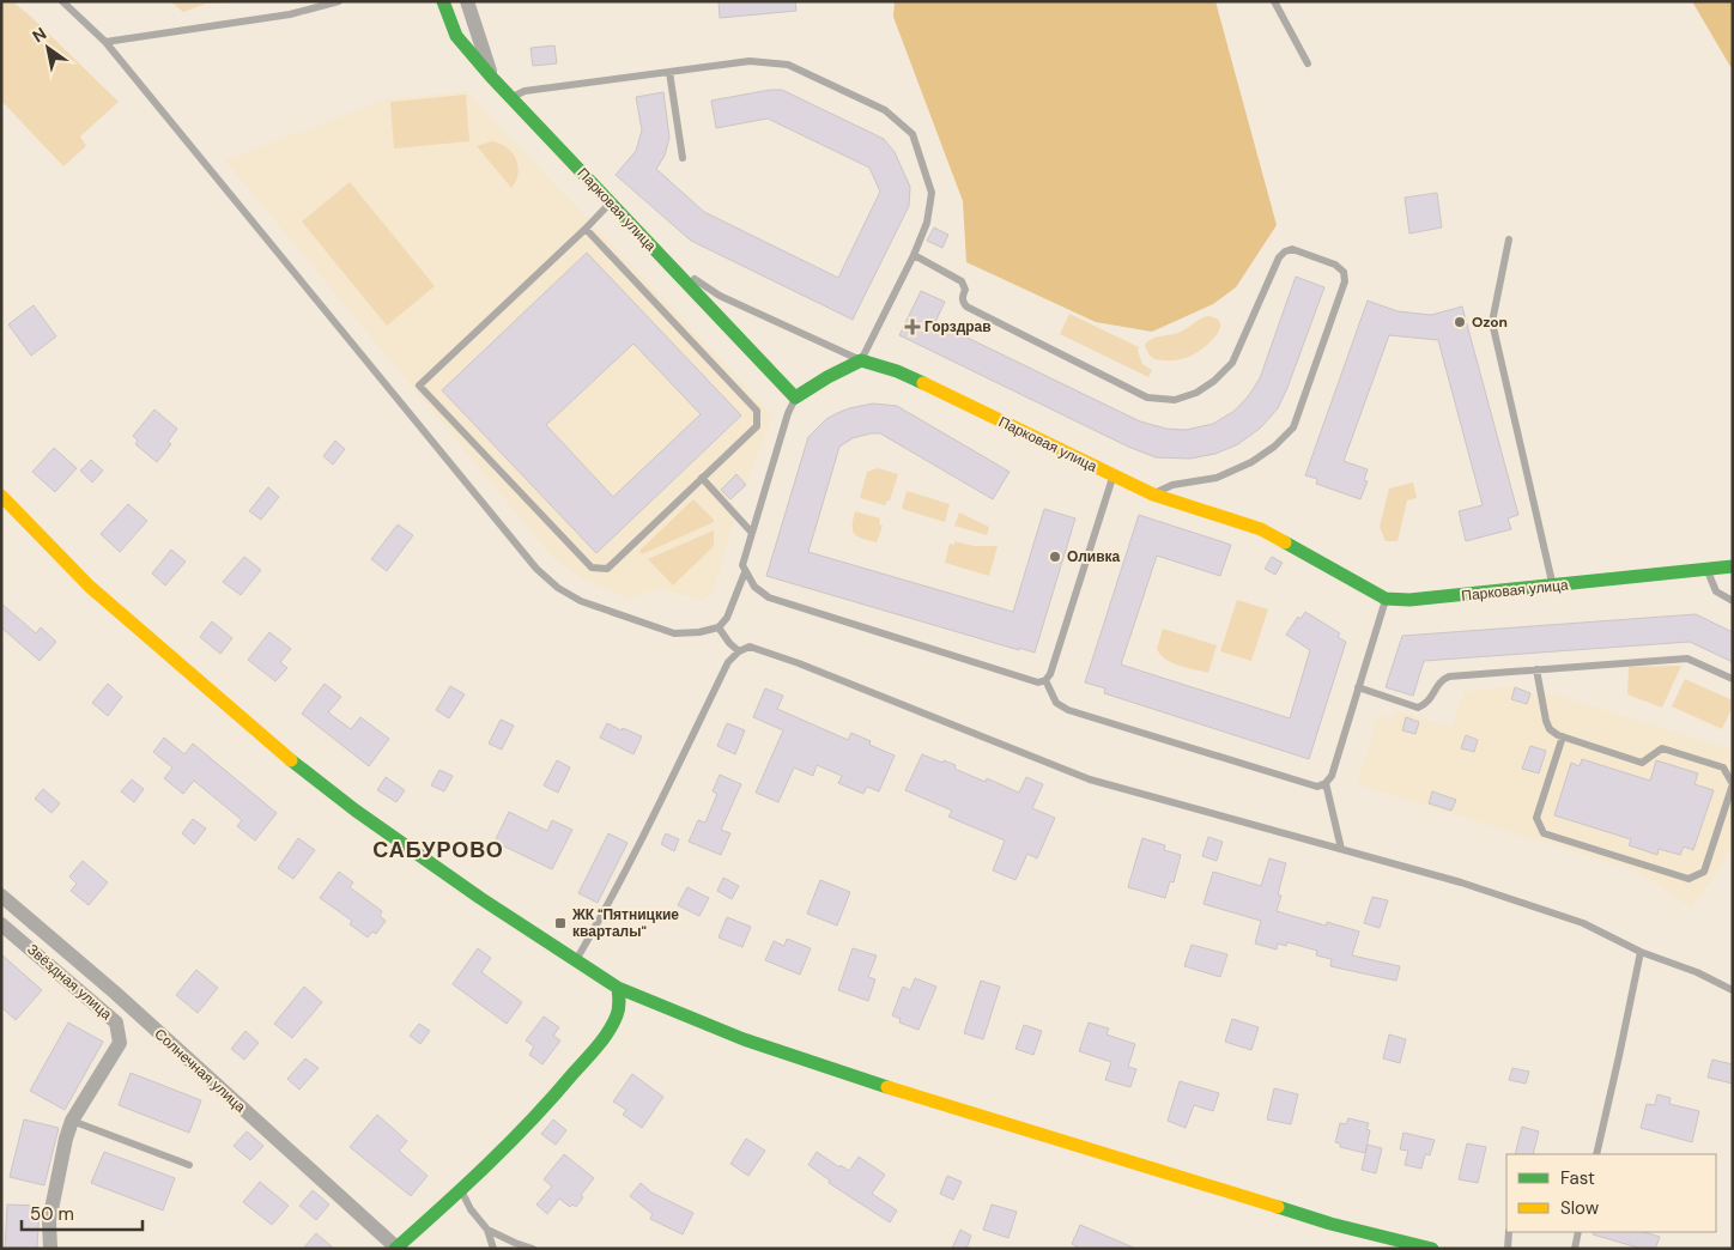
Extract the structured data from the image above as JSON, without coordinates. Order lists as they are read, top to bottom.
{
  "streets": {
    "street": ["Парковая улица", "Звёздная улица", "Солнечная улица"]
  },
  "districts": ["САБУРОВО"],
  "places": {
    "other": ["Ozon", "Оливка"],
    "health": ["Горздрав"],
    "transit": ["ЖК \"Пятницкие кварталы\""]
  },
  "legend": ["Fast", "Slow"],
  "scale_bar": "50 m",
  "north": "top left"
}
